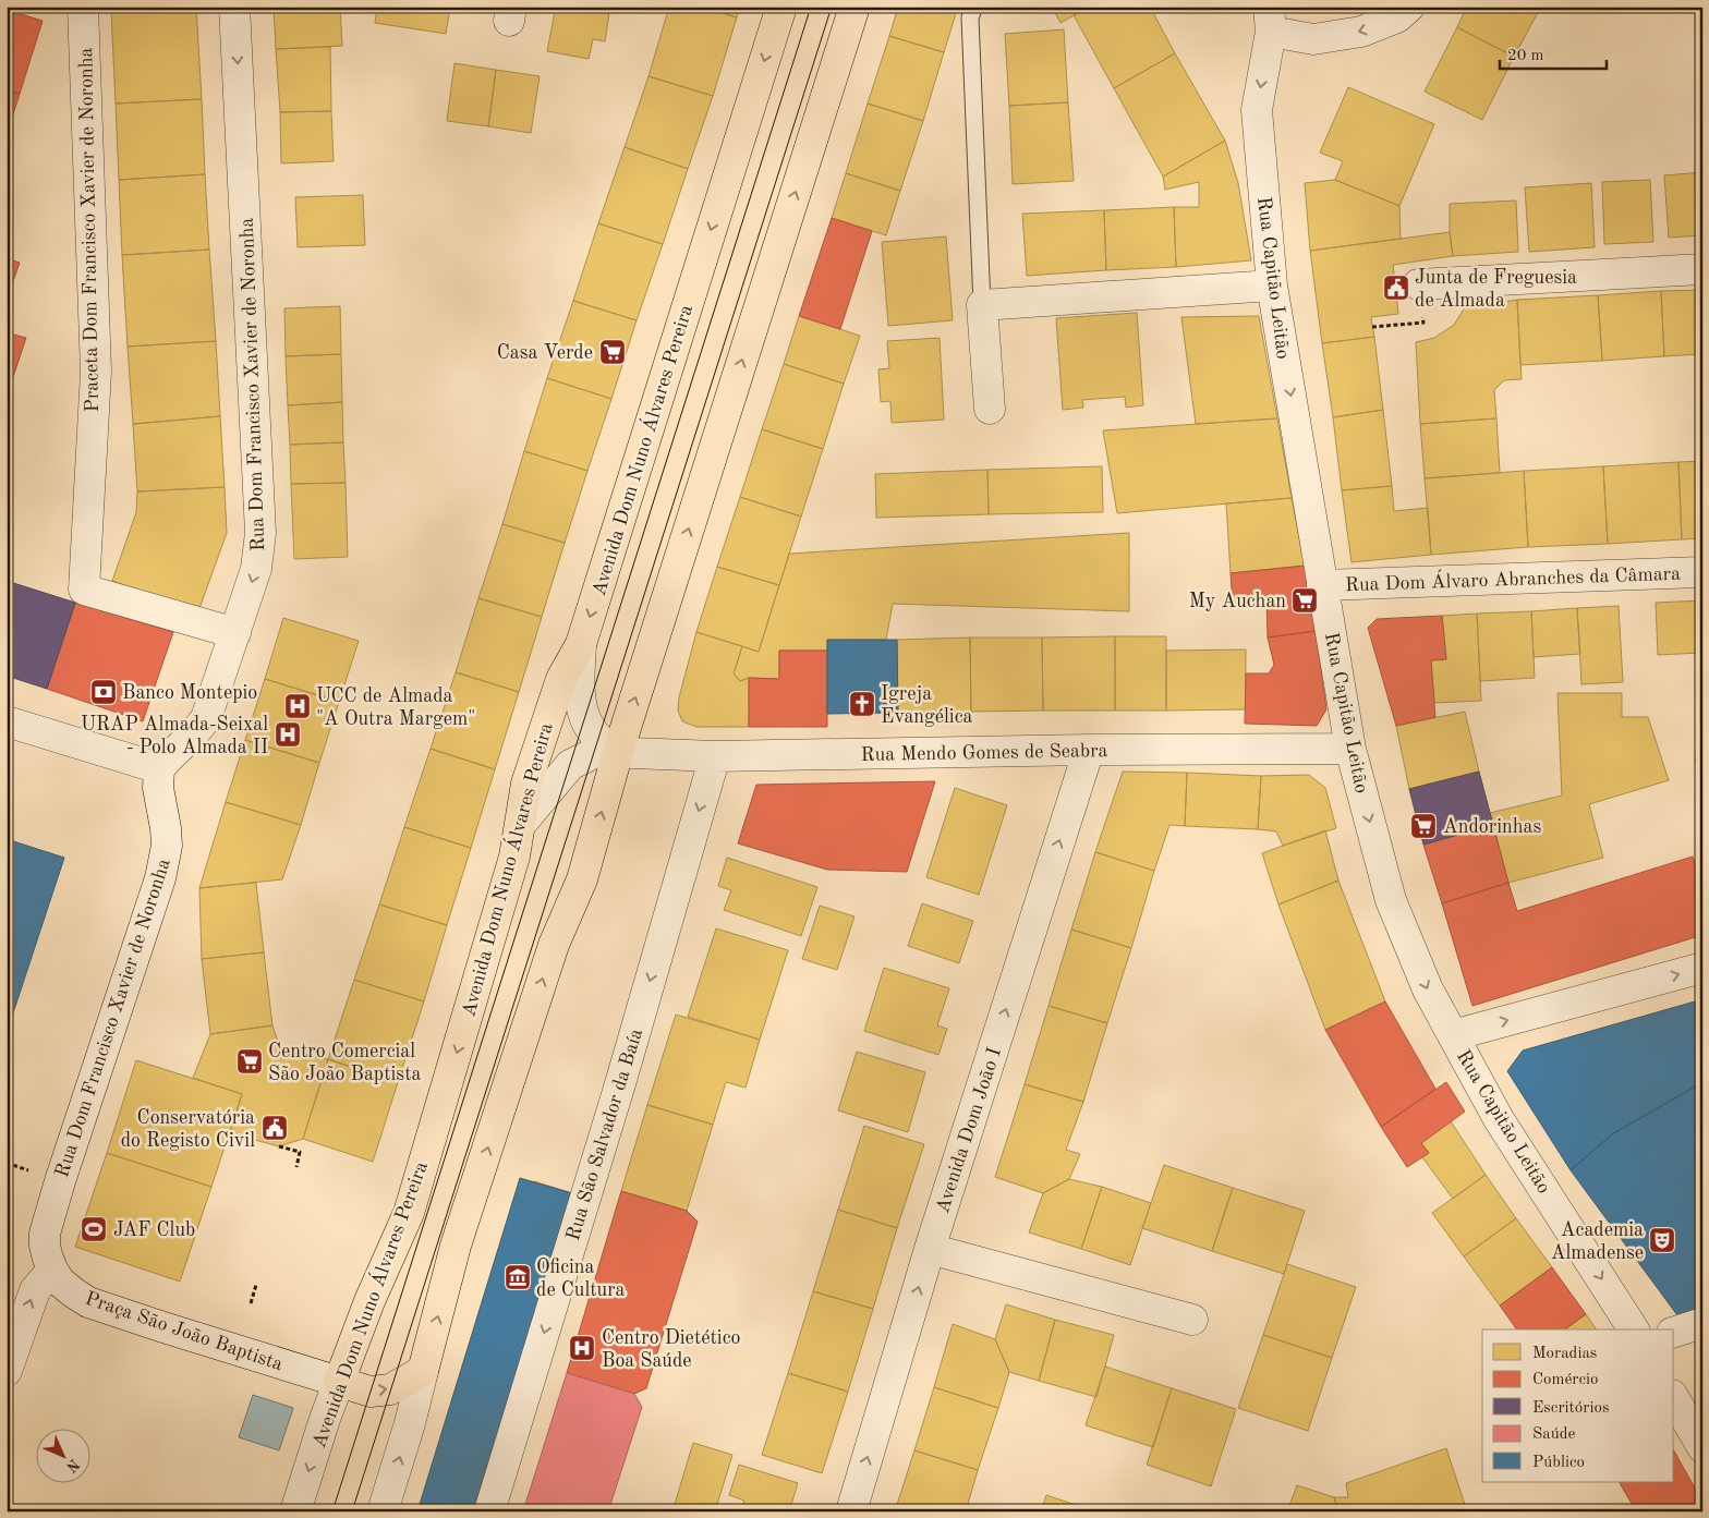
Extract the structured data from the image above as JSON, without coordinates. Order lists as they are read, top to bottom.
{
  "streets": {
    "main road": ["Avenida Dom Nuno Álvares Pereira"],
    "street": [
      "Praceta Dom Francisco Xavier de Noronha",
      "Rua Capitão Leitão",
      "Rua Dom Francisco Xavier de Noronha",
      "Rua Dom Álvaro Abranches da Câmara",
      "Rua Mendo Gomes de Seabra",
      "Avenida Dom João I",
      "Rua São Salvador da Baía",
      "Praça São João Baptista"
    ]
  },
  "crossings": [
    ["Praceta Dom Francisco Xavier de Noronha", "Rua Dom Francisco Xavier de Noronha"],
    ["Rua Capitão Leitão", "Rua Dom Álvaro Abranches da Câmara"],
    ["Rua Capitão Leitão", "Rua Mendo Gomes de Seabra"],
    ["Rua Dom Francisco Xavier de Noronha", "Praça São João Baptista"],
    ["Avenida Dom Nuno Álvares Pereira", "Rua Mendo Gomes de Seabra"],
    ["Avenida Dom Nuno Álvares Pereira", "Praça São João Baptista"],
    ["Rua Mendo Gomes de Seabra", "Avenida Dom João I"],
    ["Rua Mendo Gomes de Seabra", "Rua São Salvador da Baía"]
  ],
  "one_way": [
    "Rua Capitão Leitão",
    "Rua Dom Francisco Xavier de Noronha",
    "Avenida Dom João I",
    "Rua São Salvador da Baía"
  ],
  "places": {
    "public building": ["Junta de Freguesia de Almada", "Conservatória do Registo Civil"],
    "supermarket": [
      "Casa Verde",
      "My Auchan",
      "Andorinhas",
      "Centro Comercial São João Baptista"
    ],
    "bank": ["Banco Montepio"],
    "church": ["Igreja Evangélica"],
    "hospital": ["UCC de Almada \"A Outra Margem\"", "URAP Almada-Seixal - Polo Almada II", "Centro Dietético Boa Saúde"],
    "sports": ["JAF Club"],
    "theatre": ["Academia Almadense"],
    "museum": ["Oficina de Cultura"]
  },
  "legend": [
    "Moradias",
    "Comércio",
    "Escritórios",
    "Saúde",
    "Público"
  ],
  "scale_bar": "20 m",
  "north": "bottom right"
}
